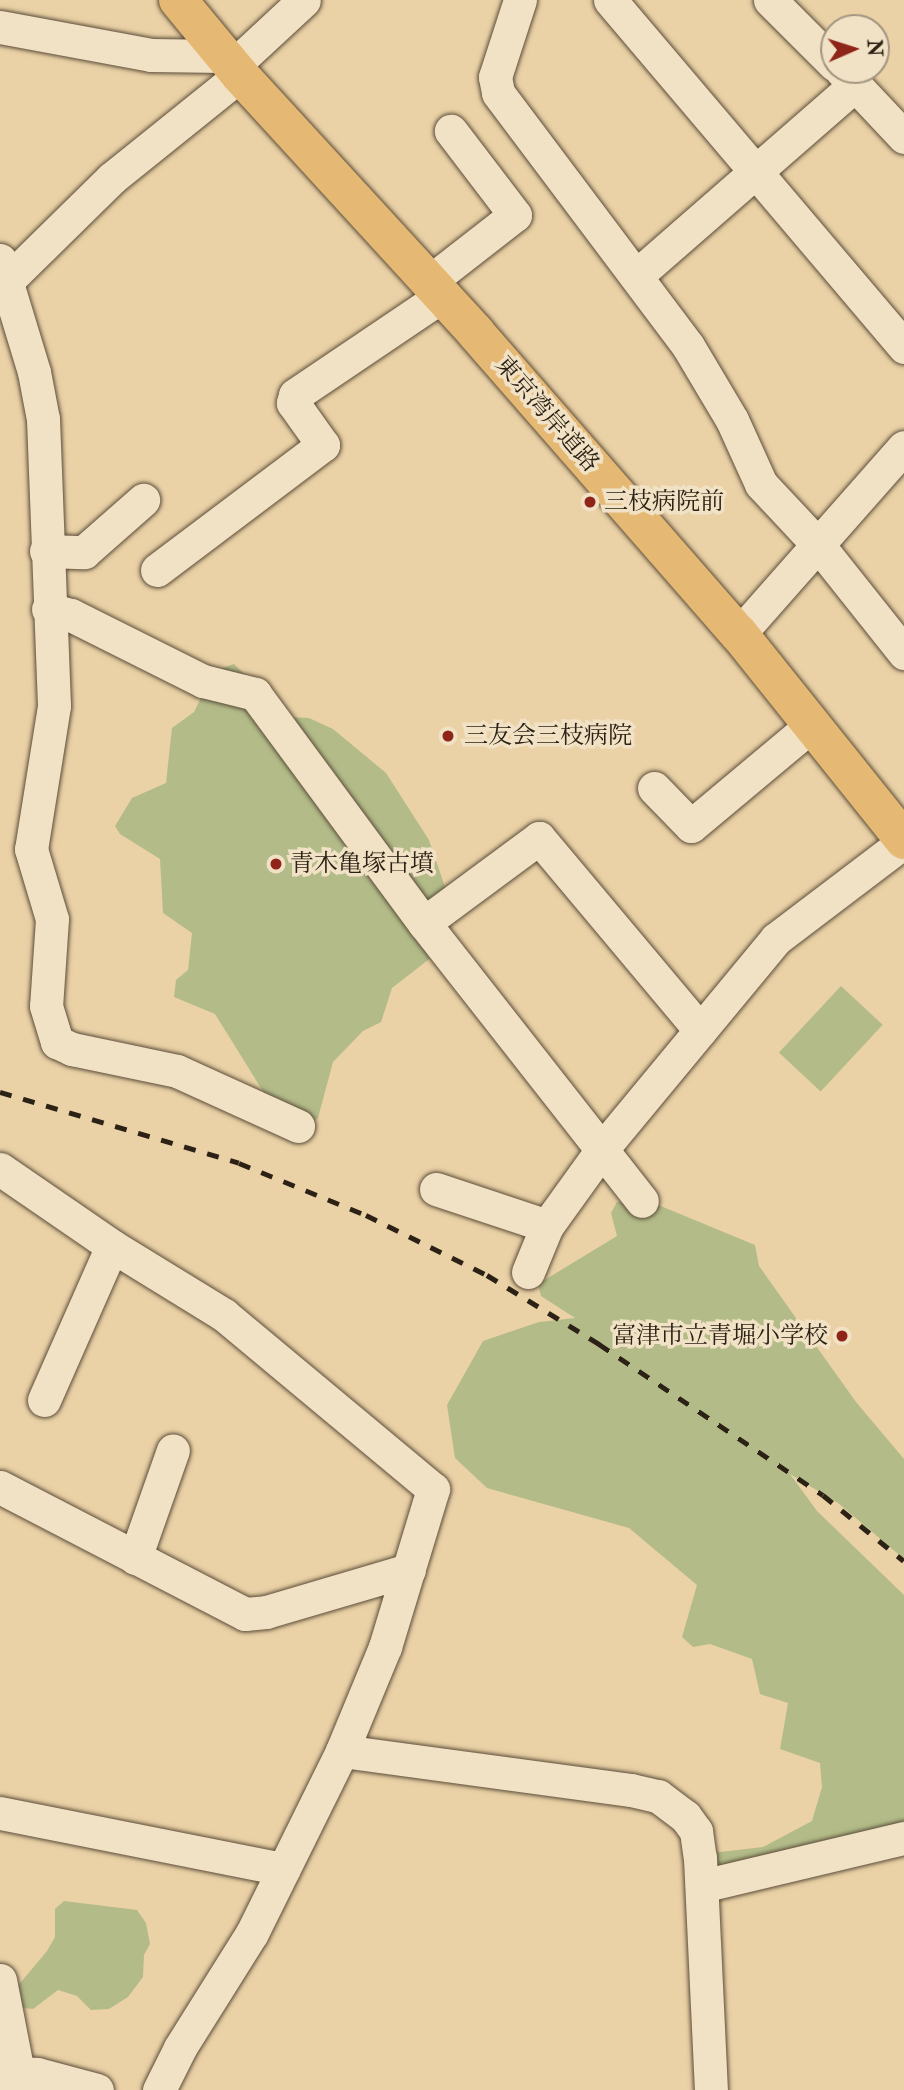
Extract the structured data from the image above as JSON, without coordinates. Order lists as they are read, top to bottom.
{
  "streets": {
    "highway": ["東京湾岸道路"]
  },
  "places": [
    "三枝病院前",
    "三友会三枝病院",
    "青木亀塚古墳",
    "富津市立青堀小学校"
  ],
  "north": "right"
}
